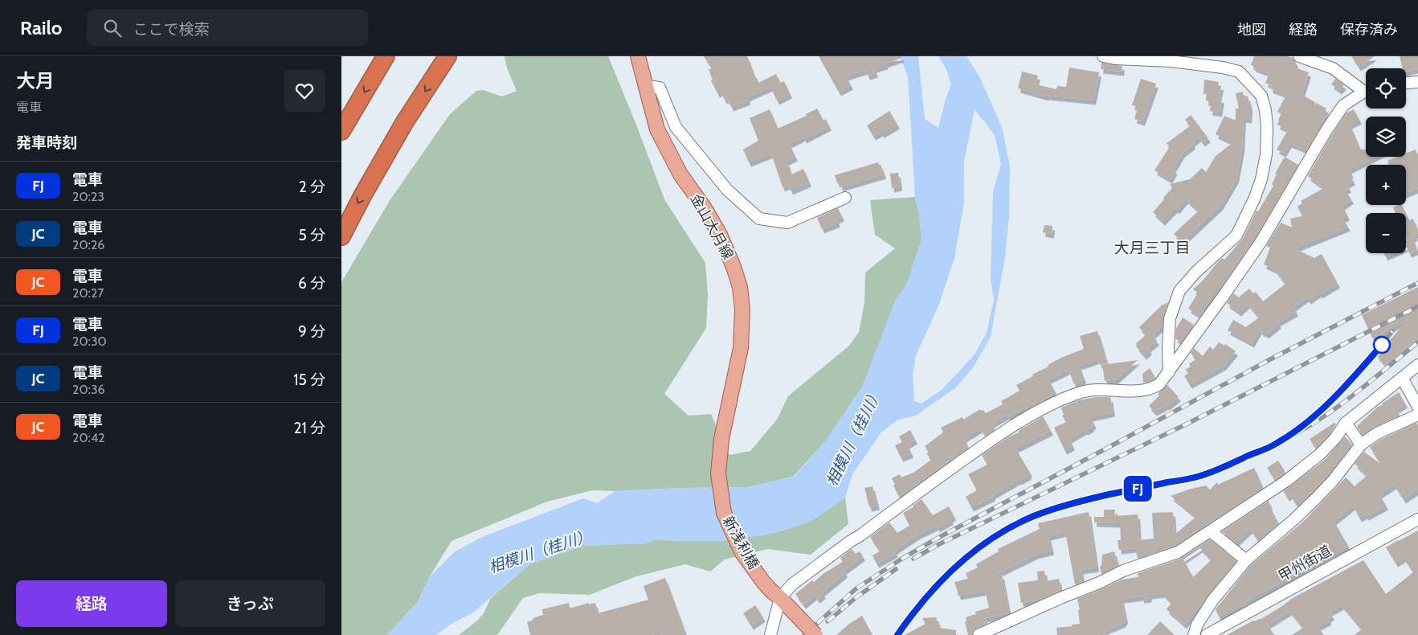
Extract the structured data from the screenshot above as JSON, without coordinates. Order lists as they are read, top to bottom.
{
  "streets": {
    "main road": ["金山大月線", "新浅利橋"],
    "street": ["甲州街道"]
  },
  "crossings": [
    ["金山大月線", "新浅利橋"]
  ],
  "districts": ["大月三丁目"],
  "water": ["相模川（桂川）"],
  "page": {
    "header": "Railo",
    "search": "ここで検索",
    "nav": ["地図", "経路", "保存済み"],
    "heading": [
      ["大月", "電車"],
      "発車時刻"
    ],
    "on_map": "FJ",
    "map_buttons": ["+", "−"],
    "list": [
      {
        "mark": "FJ",
        "name": "電車",
        "note": "20:23",
        "value": "2 分"
      },
      {
        "mark": "JC",
        "name": "電車",
        "note": "20:26",
        "value": "5 分"
      },
      {
        "mark": "JC",
        "name": "電車",
        "note": "20:27",
        "value": "6 分"
      },
      {
        "mark": "FJ",
        "name": "電車",
        "note": "20:30",
        "value": "9 分"
      },
      {
        "mark": "JC",
        "name": "電車",
        "note": "20:36",
        "value": "15 分"
      },
      {
        "mark": "JC",
        "name": "電車",
        "note": "20:42",
        "value": "21 分"
      }
    ],
    "buttons": ["経路", "きっぷ"]
  }
}
